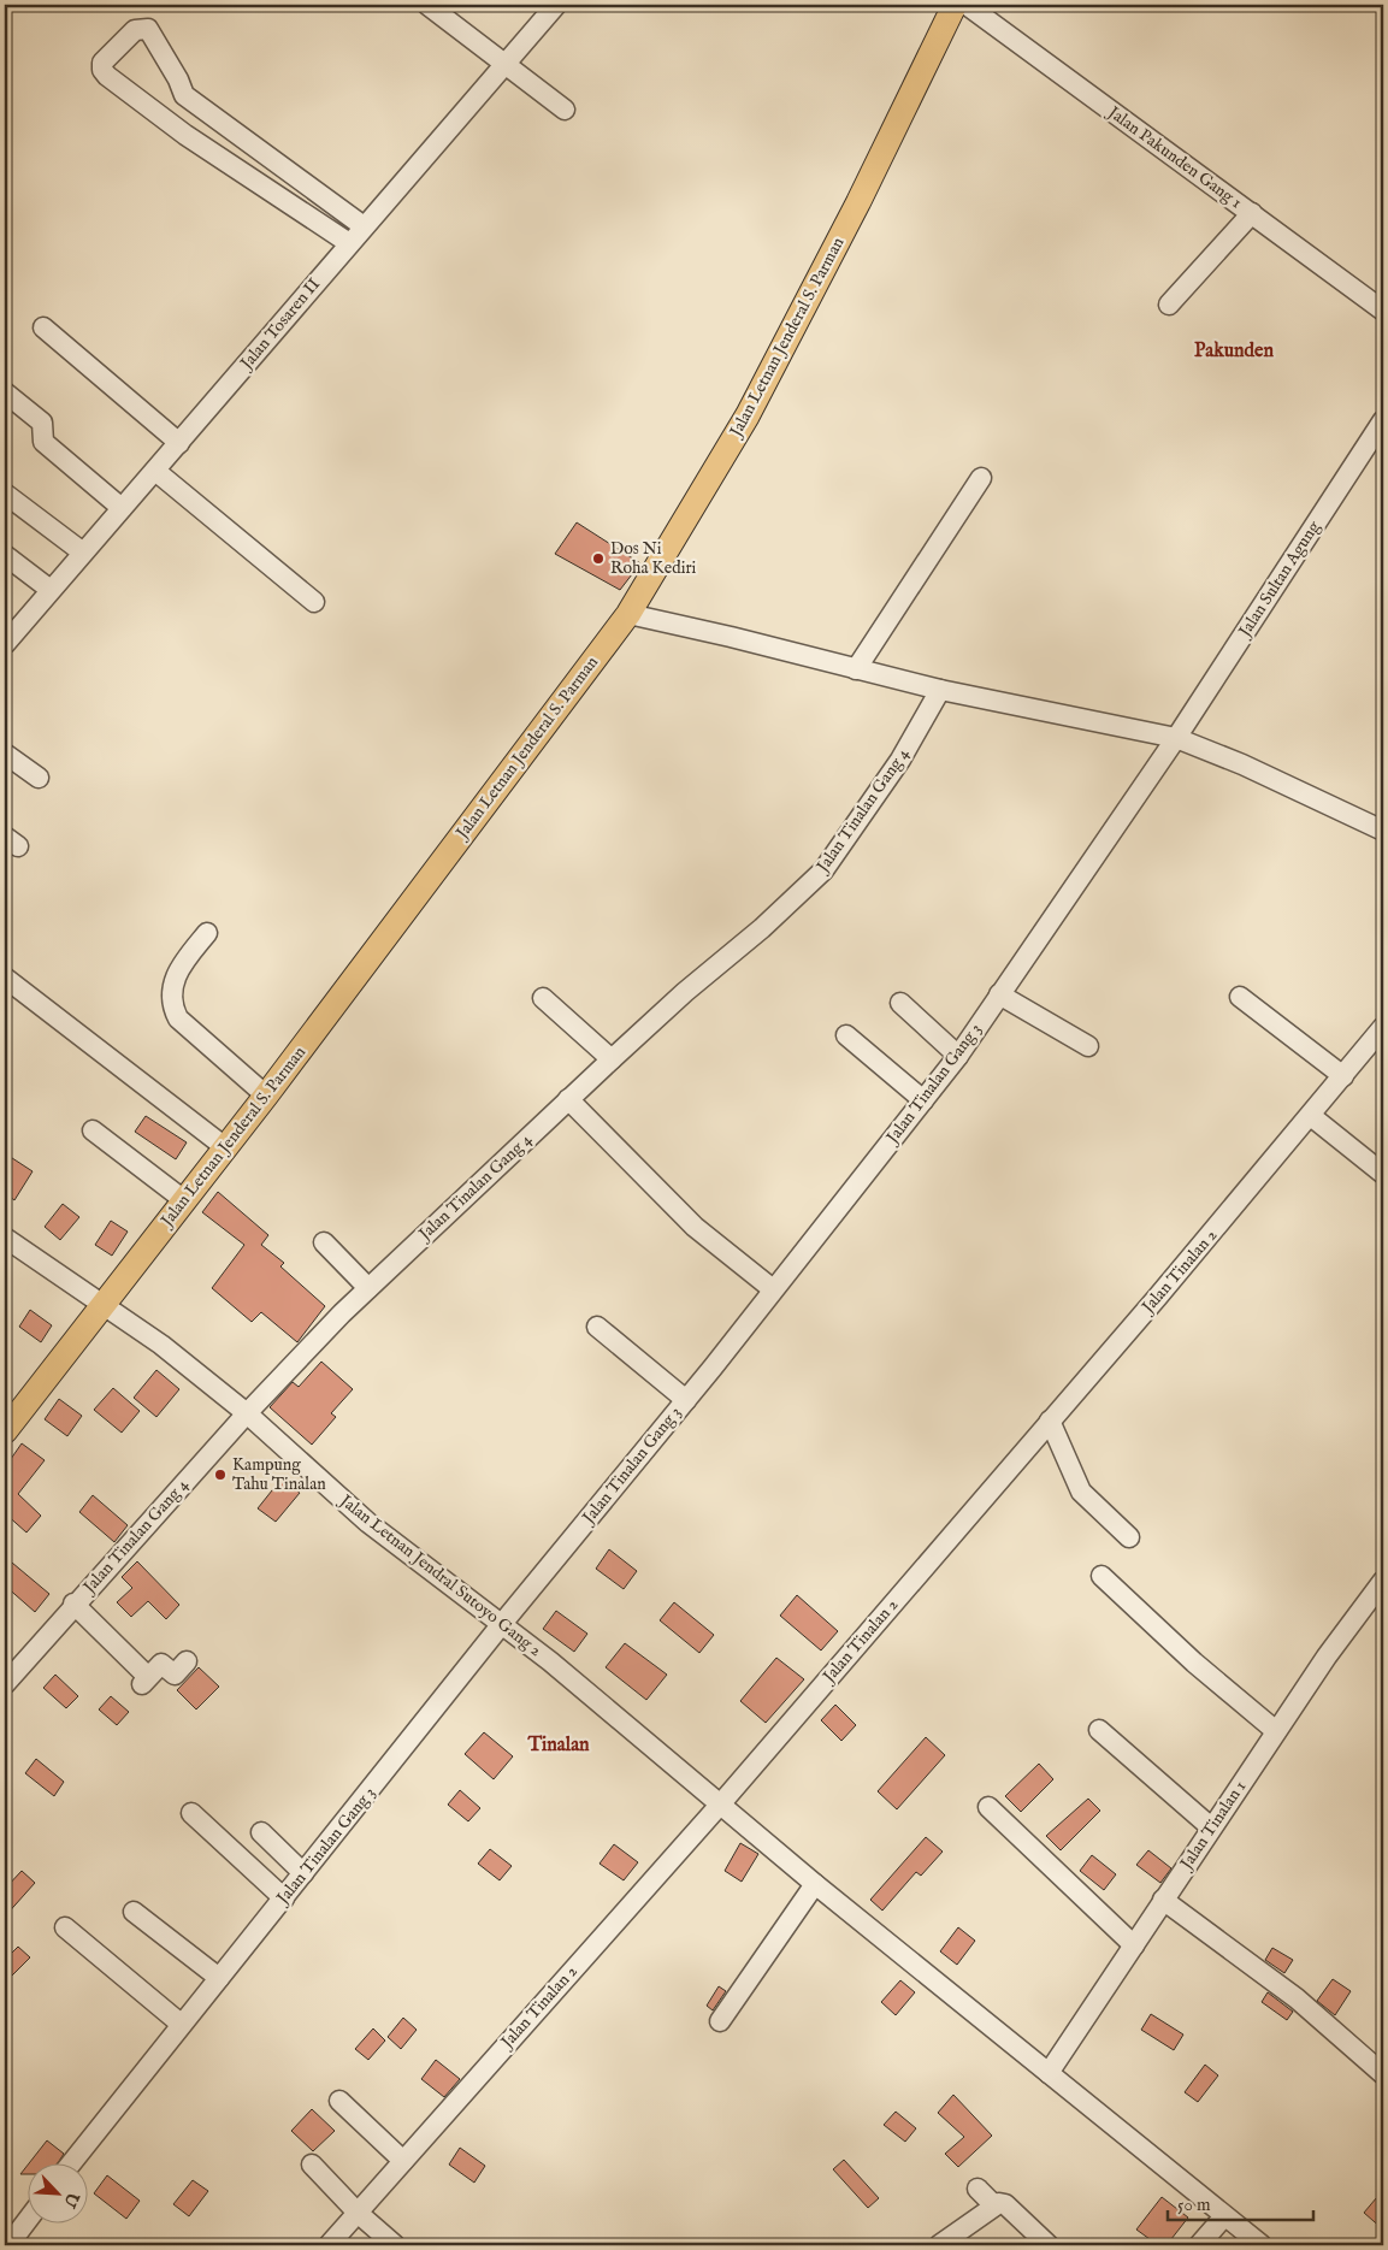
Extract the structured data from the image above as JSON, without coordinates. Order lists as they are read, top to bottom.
{
  "streets": {
    "main road": ["Jalan Letnan Jenderal S. Parman"],
    "street": [
      "Jalan Pakunden Gang 1",
      "Jalan Tosaren II",
      "Jalan Sultan Agung",
      "Jalan Tinalan Gang 4",
      "Jalan Tinalan Gang 3",
      "Jalan Tinalan 2",
      "Jalan Letnan Jendral Sutoyo Gang 2",
      "Jalan Tinalan 1"
    ]
  },
  "crossings": [
    ["Jalan Letnan Jenderal S. Parman", "Jalan Letnan Jendral Sutoyo Gang 2"],
    ["Jalan Sultan Agung", "Jalan Tinalan Gang 3"],
    ["Jalan Tinalan Gang 4", "Jalan Letnan Jendral Sutoyo Gang 2"],
    ["Jalan Tinalan Gang 3", "Jalan Letnan Jendral Sutoyo Gang 2"],
    ["Jalan Tinalan 2", "Jalan Letnan Jendral Sutoyo Gang 2"],
    ["Jalan Letnan Jendral Sutoyo Gang 2", "Jalan Tinalan 1"]
  ],
  "districts": ["Pakunden", "Tinalan"],
  "places": ["Dos Ni Roha Kediri", "Kampung Tahu Tinalan"],
  "scale_bar": "50 m",
  "north": "bottom right"
}
